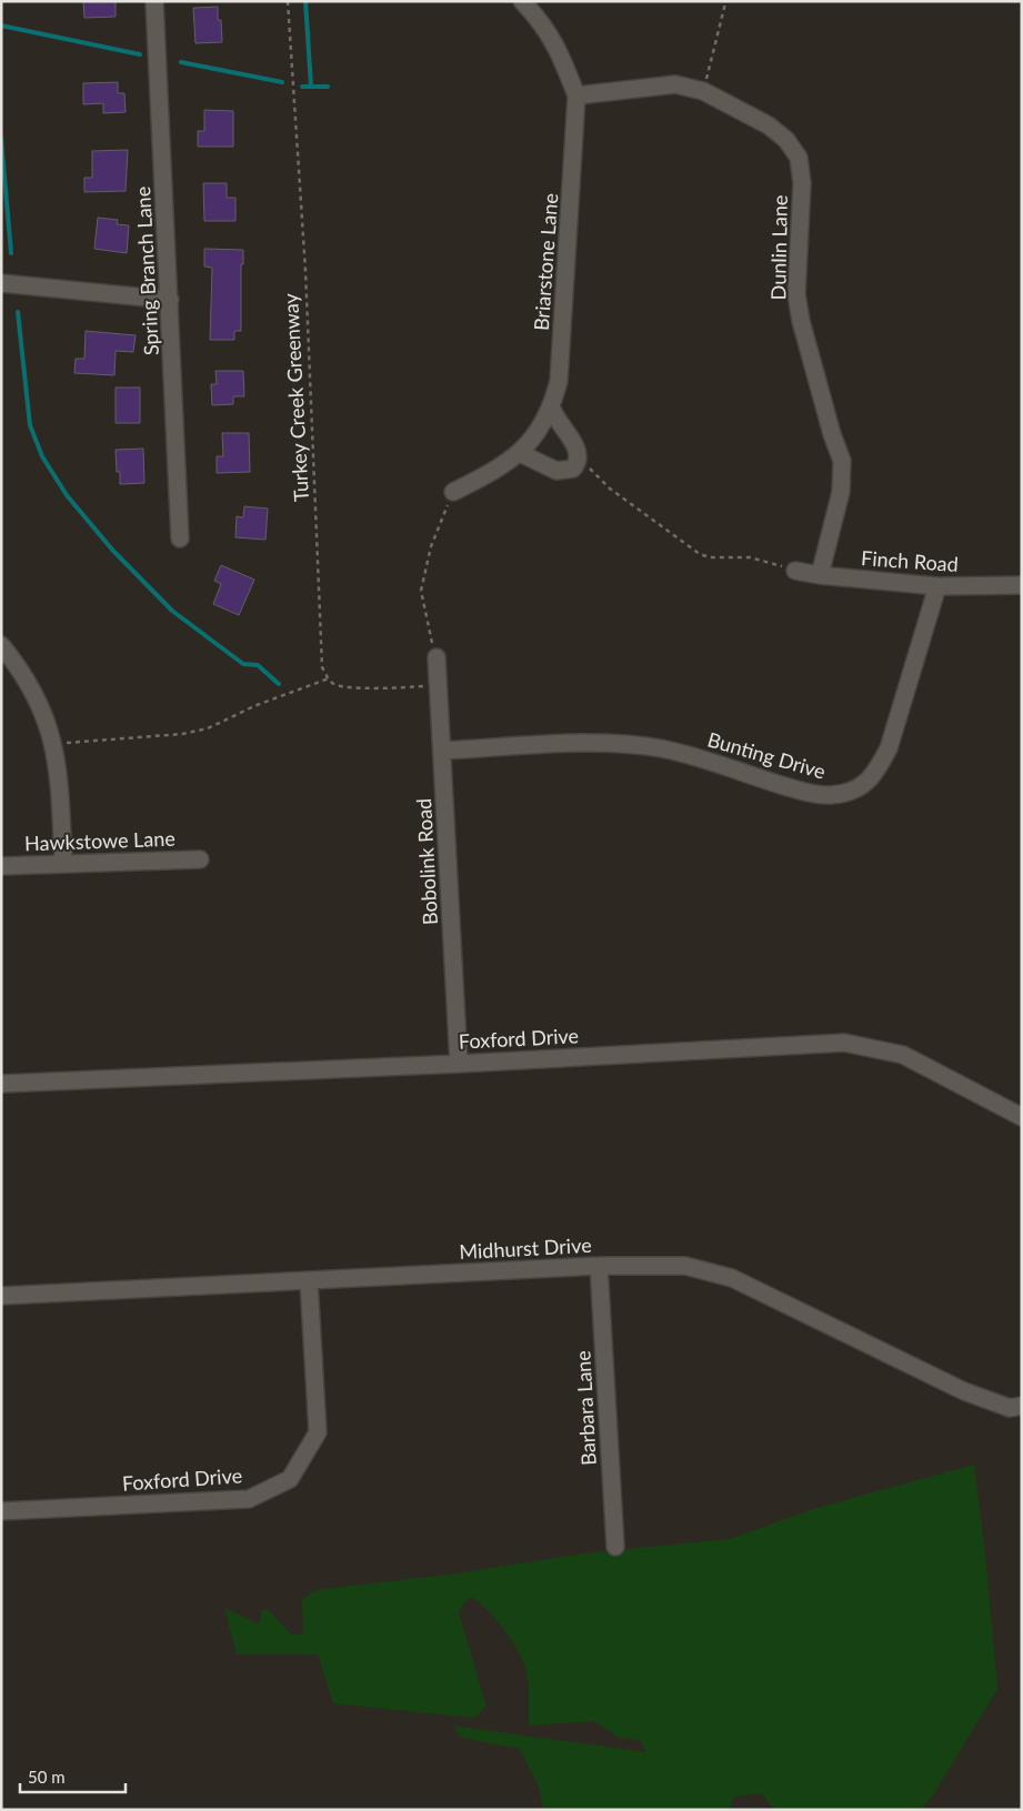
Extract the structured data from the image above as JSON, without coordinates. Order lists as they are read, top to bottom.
{
  "streets": {
    "street": [
      "Dunlin Lane",
      "Briarstone Lane",
      "Spring Branch Lane",
      "Finch Road",
      "Bunting Drive",
      "Hawkstowe Lane",
      "Bobolink Road",
      "Foxford Drive",
      "Midhurst Drive",
      "Barbara Lane"
    ],
    "path": ["Turkey Creek Greenway"]
  },
  "crossings": [
    ["Dunlin Lane", "Briarstone Lane"],
    ["Dunlin Lane", "Finch Road"],
    ["Finch Road", "Bunting Drive"],
    ["Bunting Drive", "Bobolink Road"],
    ["Bobolink Road", "Foxford Drive"],
    ["Foxford Drive", "Midhurst Drive"],
    ["Midhurst Drive", "Barbara Lane"]
  ],
  "scale_bar": "50 m"
}
